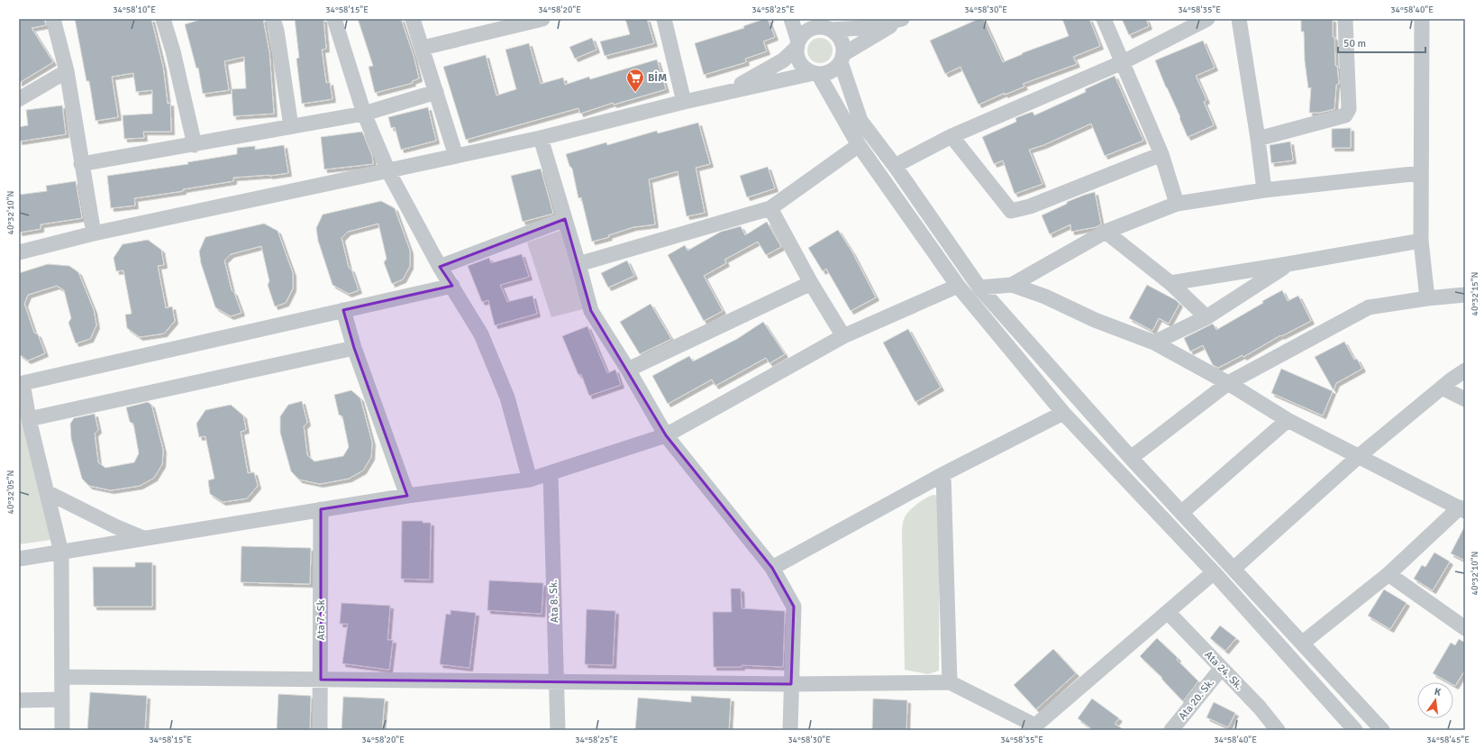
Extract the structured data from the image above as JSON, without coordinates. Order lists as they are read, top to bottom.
{
  "streets": {
    "street": [
      "Ata 8. Sk.",
      "Ata 7. Sk",
      "Ata 24. Sk.",
      "Ata 20. Sk."
    ]
  },
  "crossings": [
    ["Ata 24. Sk.", "Ata 20. Sk."]
  ],
  "places": {
    "supermarket": ["BİM"]
  },
  "scale_bar": "50 m",
  "north": "top",
  "coordinates": [
    "34°58'10\"E",
    "34°58'15\"E",
    "34°58'20\"E",
    "34°58'25\"E",
    "34°58'30\"E",
    "34°58'35\"E",
    "34°58'40\"E",
    "40°32'10\"N",
    "40°32'15\"N",
    "40°32'05\"N",
    "34°58'45\"E"
  ]
}
